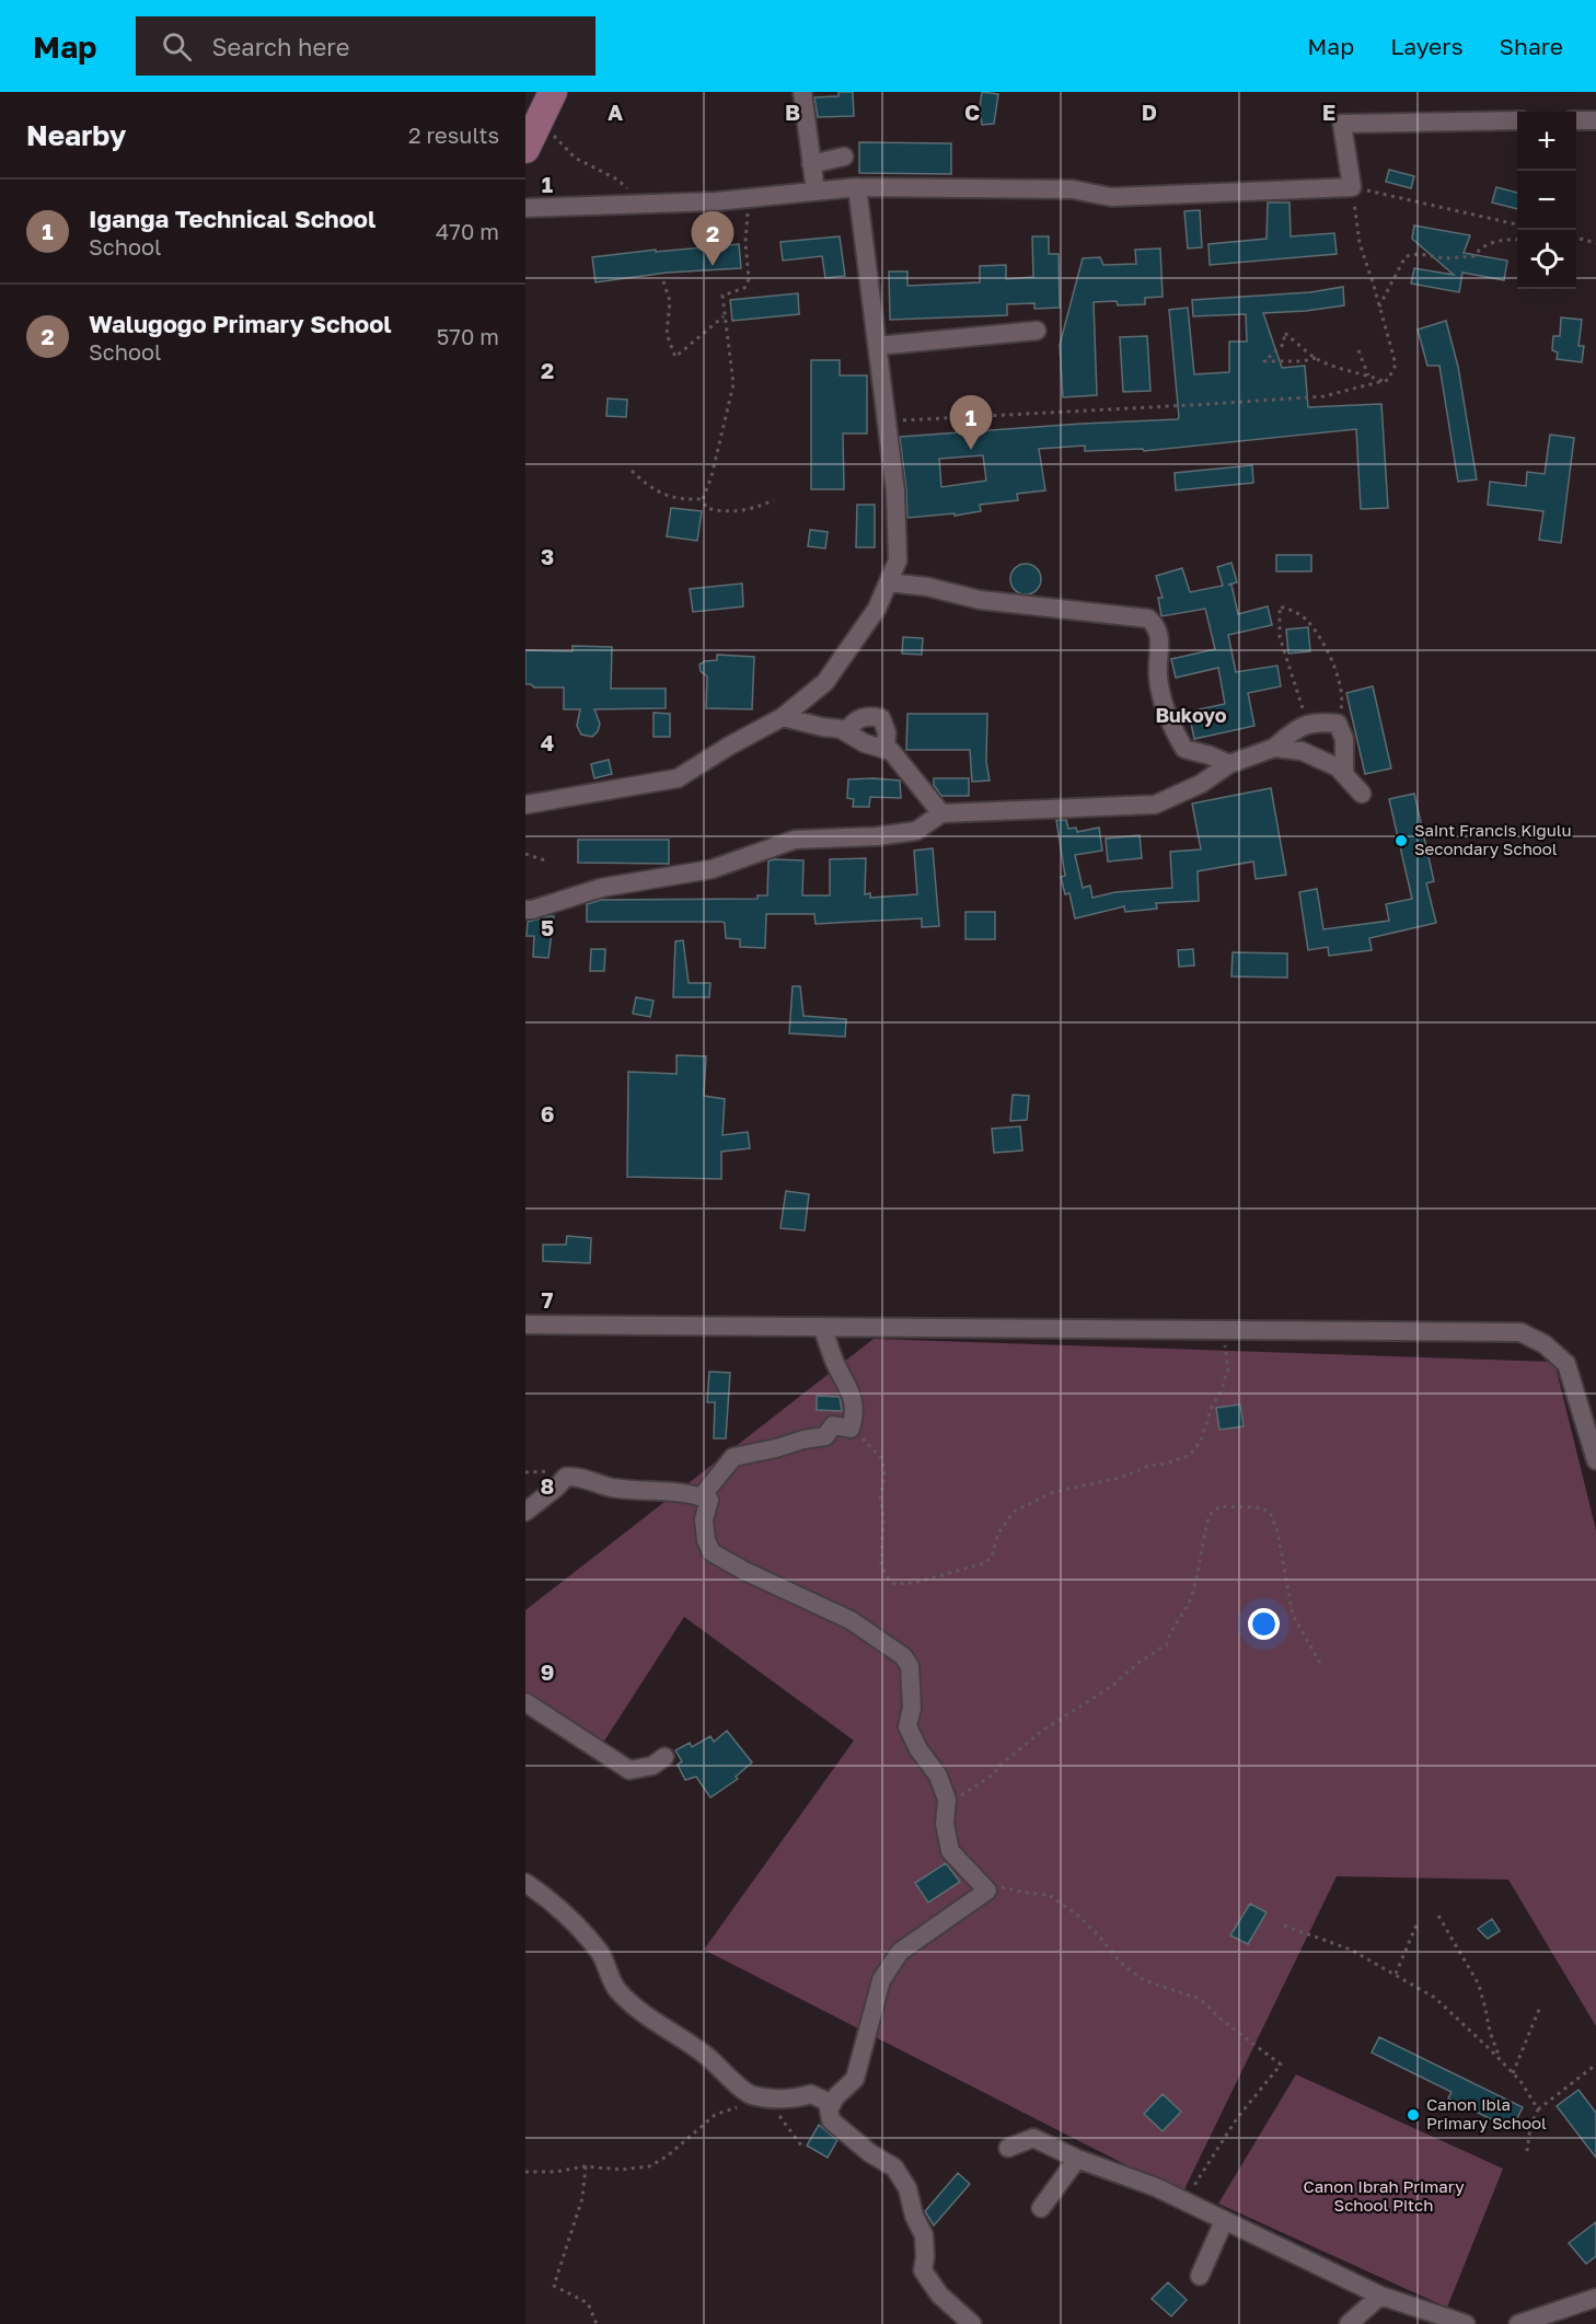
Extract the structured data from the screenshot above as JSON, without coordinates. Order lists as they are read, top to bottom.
{
  "districts": ["Bukoyo"],
  "parks": ["Canon Ibrah Primary School Pitch"],
  "places": ["Saint Francis Kigulu Secondary School", "Canon Ibla Primary School"],
  "page": {
    "header": "Map",
    "search": "Search here",
    "nav": ["Map", "Layers", "Share"],
    "heading": ["Nearby", "2 results"],
    "map_buttons": ["+", "−"],
    "list": [
      {
        "mark": "1",
        "name": "Iganga Technical School",
        "note": "School",
        "value": "470 m"
      },
      {
        "mark": "2",
        "name": "Walugogo Primary School",
        "note": "School",
        "value": "570 m"
      }
    ],
    "pins": ["2", "1"]
  },
  "grid": {
    "columns": [
      "A",
      "B",
      "C",
      "D",
      "E"
    ],
    "rows": [
      "1",
      "2",
      "3",
      "4",
      "5",
      "6",
      "7",
      "8",
      "9"
    ]
  }
}
